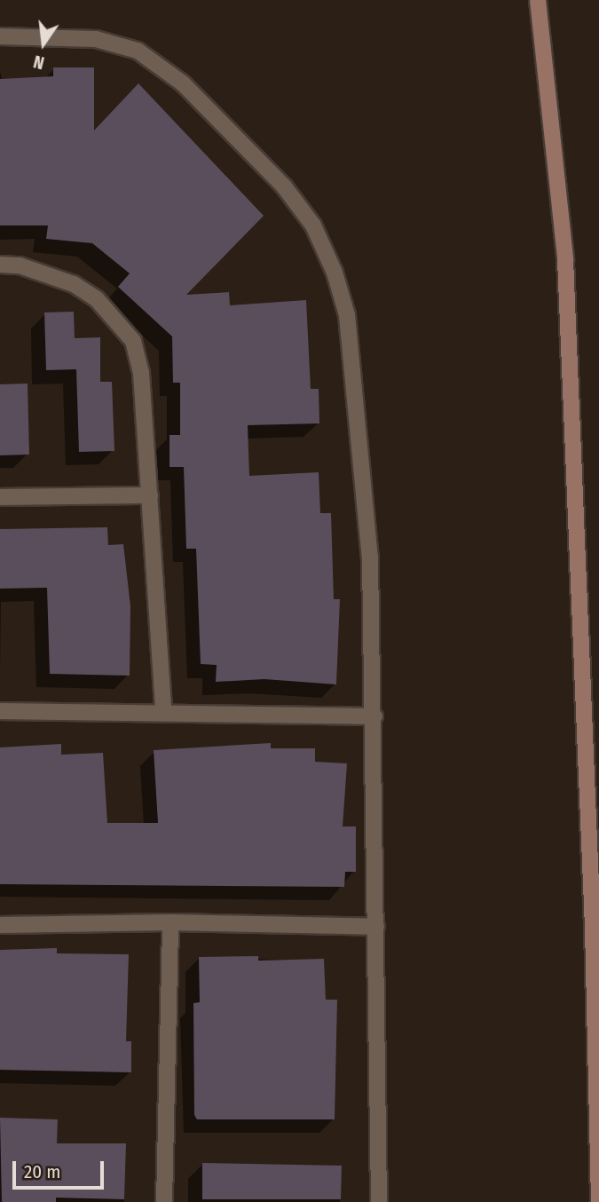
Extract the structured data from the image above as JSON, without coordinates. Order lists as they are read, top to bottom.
{
  "scale_bar": "20 m",
  "north": "bottom"
}
